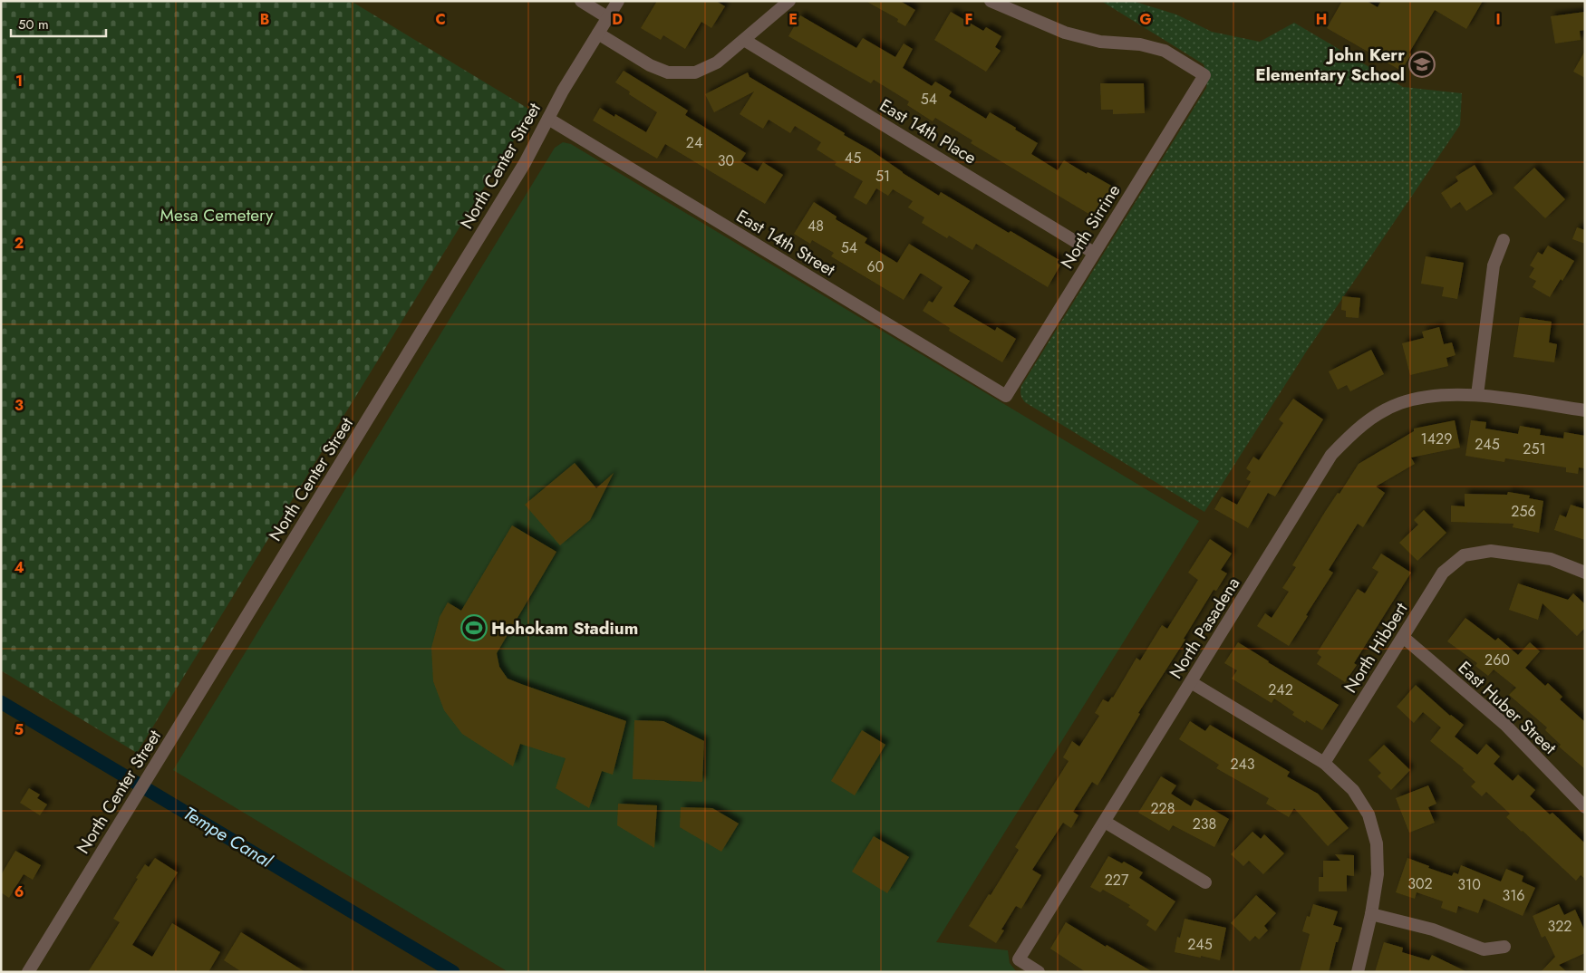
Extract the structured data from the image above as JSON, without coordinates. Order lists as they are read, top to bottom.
{
  "streets": {
    "street": [
      "East 14th Place",
      "North Center Street",
      "North Sirrine",
      "East 14th Street",
      "North Pasadena",
      "North Hibbert",
      "East Huber Street"
    ]
  },
  "crossings": [
    ["East 14th Place", "North Sirrine"],
    ["North Center Street", "East 14th Street"],
    ["North Sirrine", "East 14th Street"],
    ["North Hibbert", "East Huber Street"]
  ],
  "water": ["Tempe Canal"],
  "parks": ["Mesa Cemetery"],
  "places": {
    "school or university": ["John Kerr Elementary School"],
    "sports": ["Hohokam Stadium"]
  },
  "house_numbers": [
    "54",
    "24",
    "45",
    "30",
    "51",
    "48",
    "54",
    "60",
    "1429",
    "245",
    "251",
    "256",
    "260",
    "242",
    "243",
    "228",
    "238",
    "227",
    "302",
    "310",
    "316",
    "322",
    "245"
  ],
  "scale_bar": "50 m",
  "grid": {
    "columns": [
      "B",
      "C",
      "D",
      "E",
      "F",
      "G",
      "H",
      "I"
    ],
    "rows": [
      "1",
      "2",
      "3",
      "4",
      "5",
      "6"
    ]
  }
}
